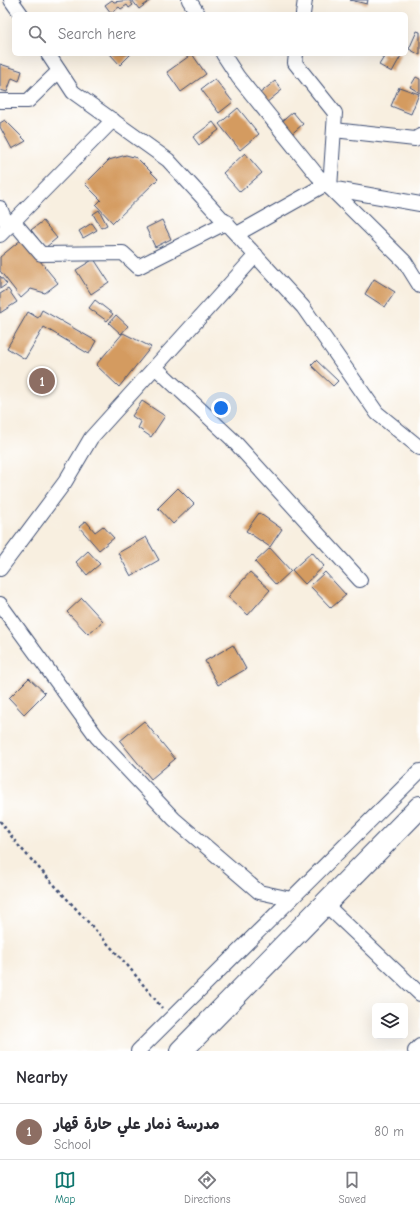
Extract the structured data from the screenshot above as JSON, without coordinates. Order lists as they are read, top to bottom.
{
  "page": {
    "search": "Search here",
    "pins": "1",
    "heading": "Nearby",
    "list": [
      {
        "mark": "1",
        "name": "مدرسة ذمار علي حارة قهار",
        "note": "School",
        "value": "80 m"
      }
    ],
    "nav": ["Map", "Directions", "Saved"]
  }
}
